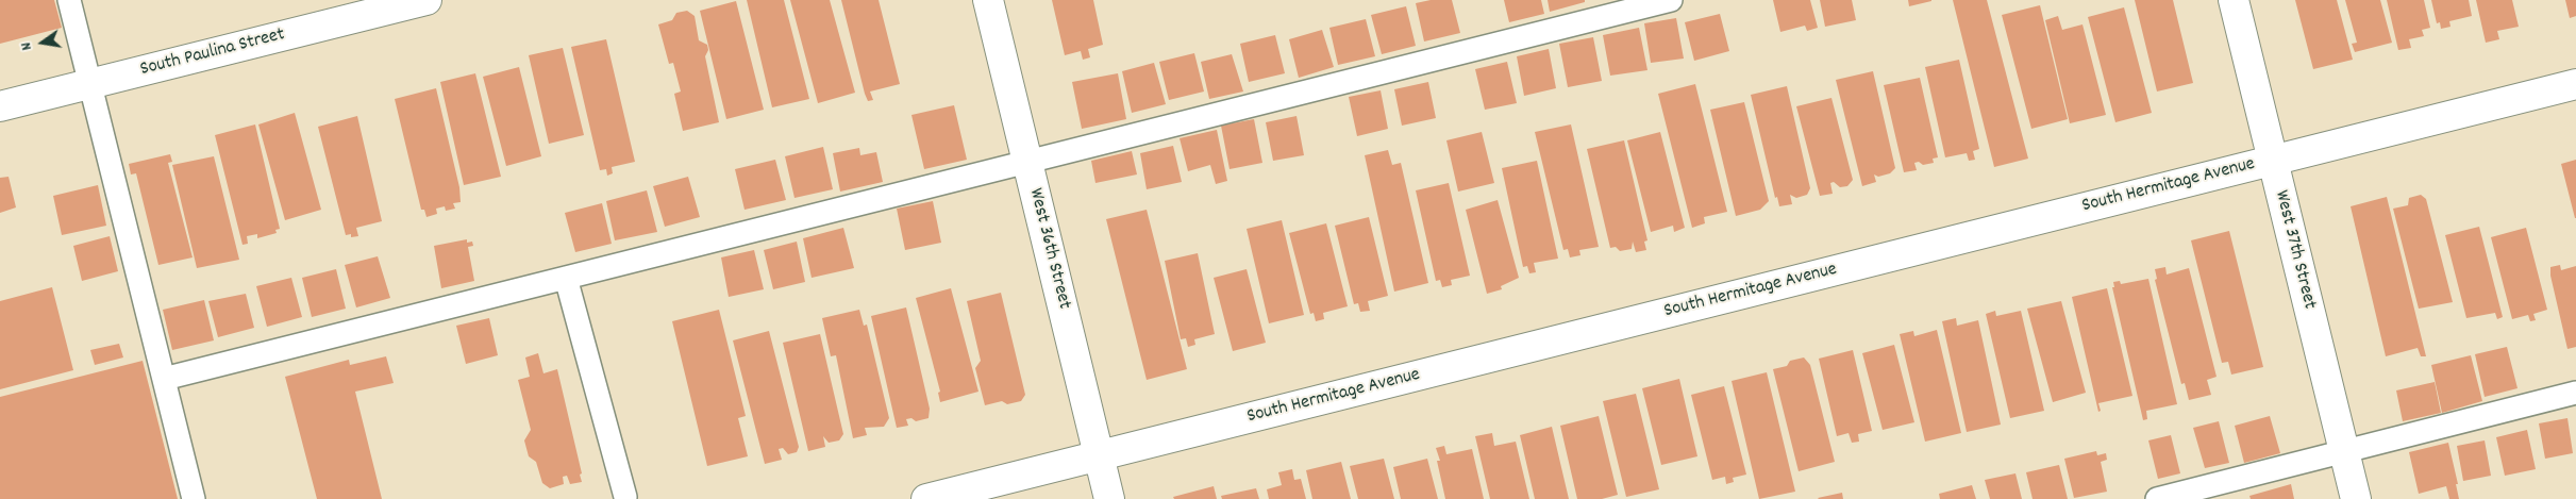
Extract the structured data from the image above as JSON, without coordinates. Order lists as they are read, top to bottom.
{
  "streets": {
    "street": [
      "South Paulina Street",
      "South Hermitage Avenue",
      "West 36th Street",
      "West 37th Street"
    ]
  },
  "crossings": [
    ["South Hermitage Avenue", "West 36th Street"],
    ["South Hermitage Avenue", "West 37th Street"]
  ],
  "north": "left"
}
